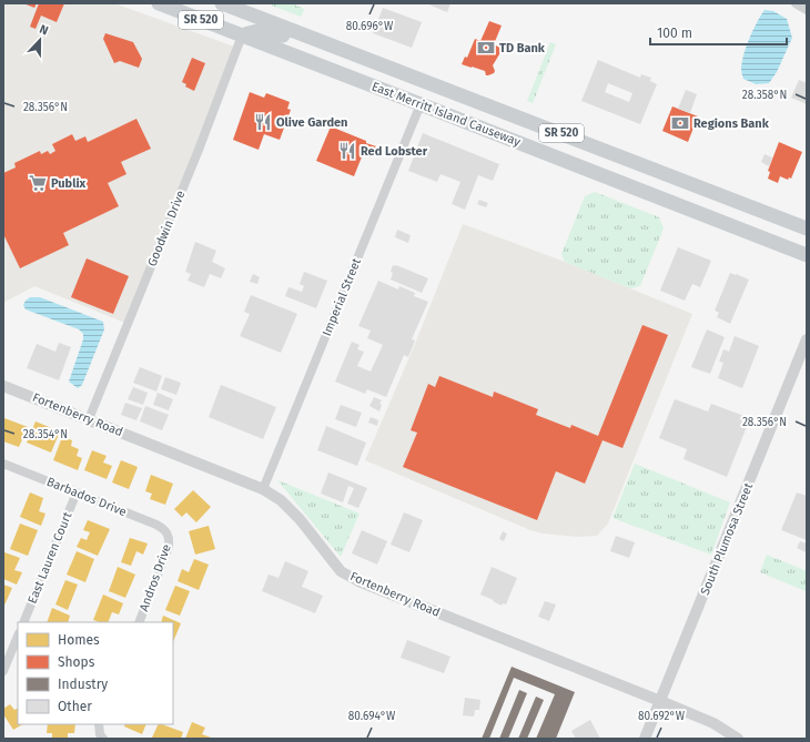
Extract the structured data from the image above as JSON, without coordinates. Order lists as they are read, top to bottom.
{
  "streets": {
    "main road": ["SR 520", "East Merritt Island Causeway"],
    "street": [
      "Goodwin Drive",
      "Imperial Street",
      "Fortenberry Road",
      "Barbados Drive",
      "South Plumosa Street",
      "East Lauren Court",
      "Andros Drive"
    ]
  },
  "crossings": [
    ["East Merritt Island Causeway", "Goodwin Drive"],
    ["East Merritt Island Causeway", "Imperial Street"],
    ["Goodwin Drive", "Fortenberry Road"],
    ["Imperial Street", "Fortenberry Road"],
    ["Fortenberry Road", "South Plumosa Street"],
    ["Barbados Drive", "East Lauren Court"],
    ["Barbados Drive", "Andros Drive"]
  ],
  "places": {
    "bank": ["TD Bank", "Regions Bank"],
    "restaurant": ["Olive Garden", "Red Lobster"],
    "supermarket": ["Publix"]
  },
  "legend": [
    "Homes",
    "Shops",
    "Industry",
    "Other"
  ],
  "scale_bar": "100 m",
  "north": "top",
  "coordinates": [
    "80.696°W",
    "28.358°N",
    "28.356°N",
    "28.354°N",
    "80.694°W",
    "80.692°W"
  ]
}
